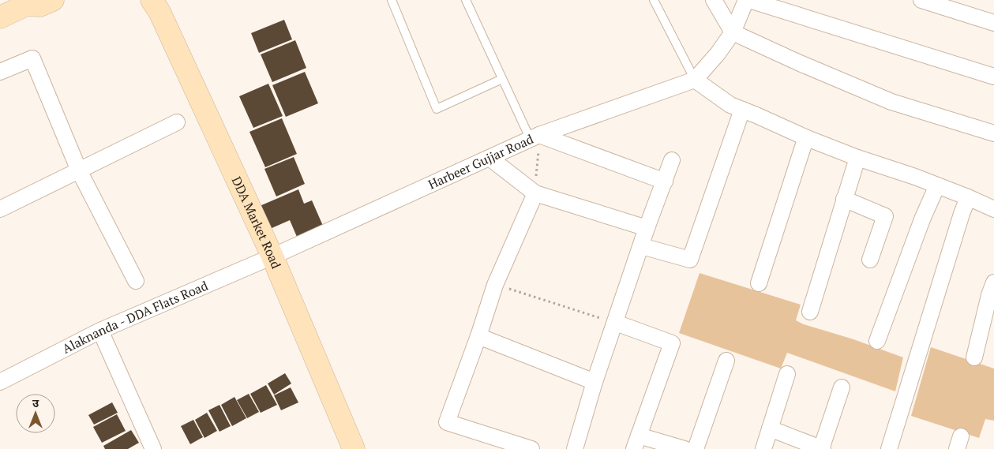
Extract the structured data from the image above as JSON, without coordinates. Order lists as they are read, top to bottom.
{
  "streets": {
    "street": ["Harbeer Gujjar Road", "DDA Market Road", "Alaknanda - DDA Flats Road"]
  },
  "crossings": [
    ["Harbeer Gujjar Road", "DDA Market Road"],
    ["Harbeer Gujjar Road", "Alaknanda - DDA Flats Road"],
    ["DDA Market Road", "Alaknanda - DDA Flats Road"]
  ],
  "north": "top"
}
